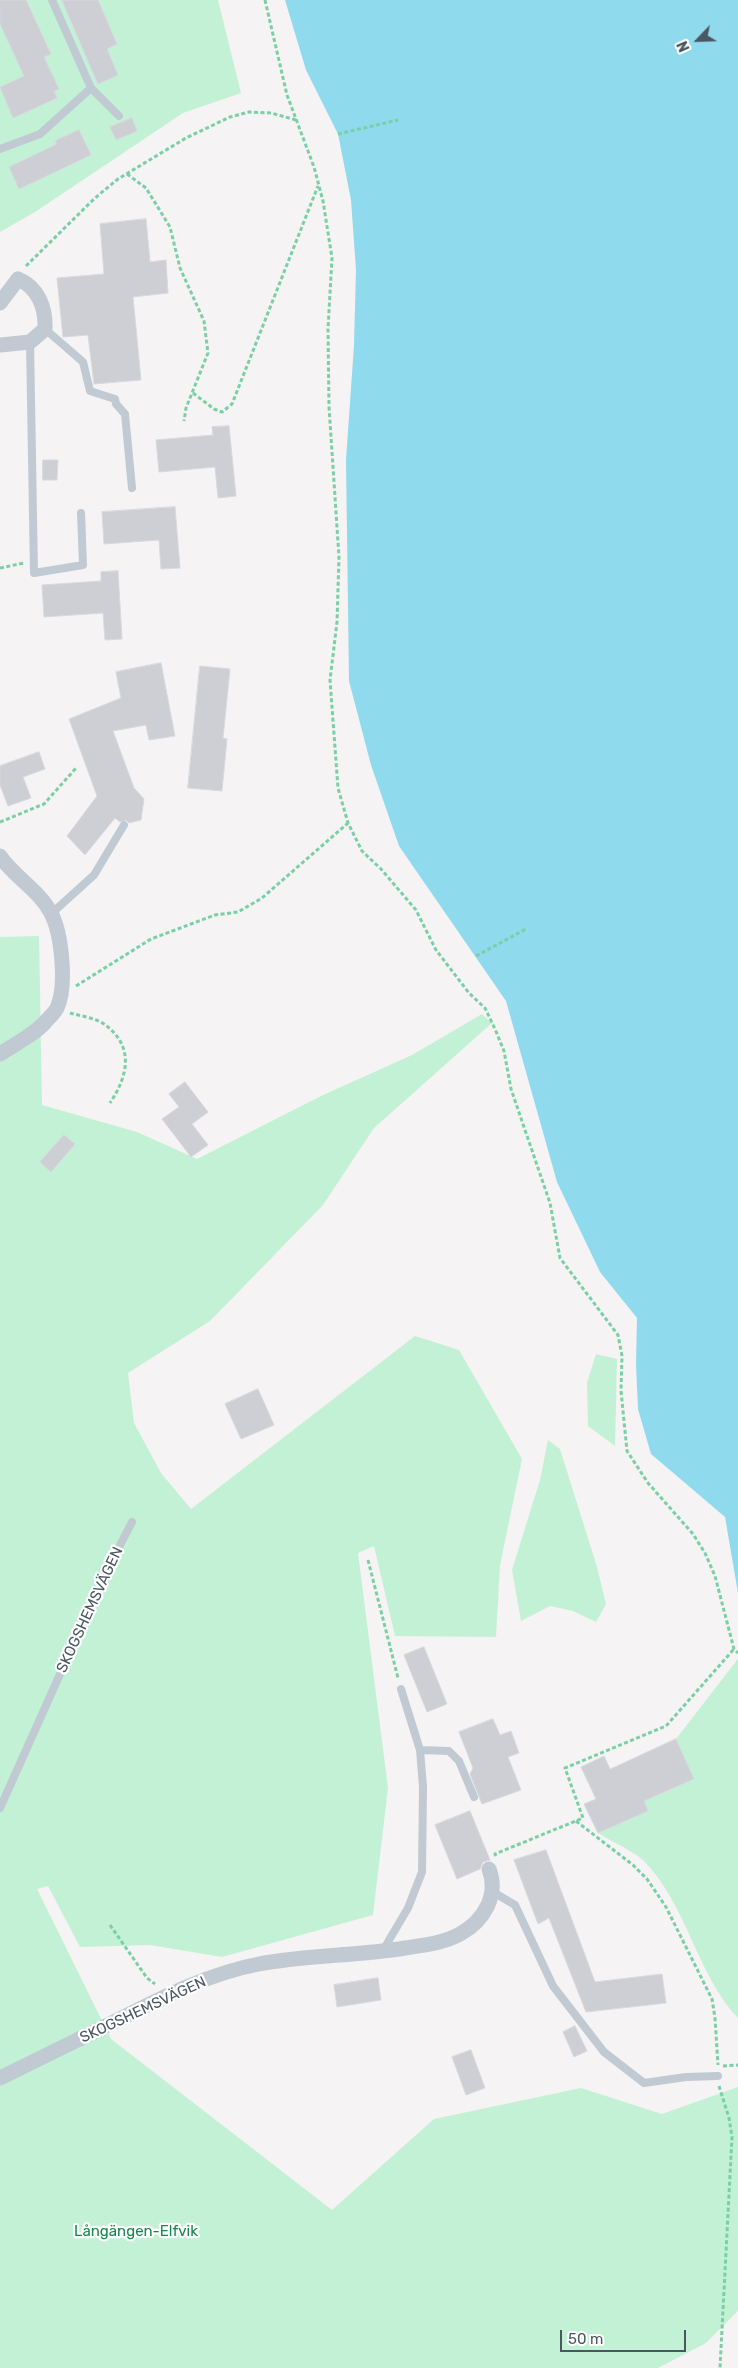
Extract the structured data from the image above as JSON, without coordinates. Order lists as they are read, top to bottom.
{
  "streets": {
    "street": ["SKOGSHEMSVÄGEN"]
  },
  "parks": ["Långängen-Elfvik"],
  "scale_bar": "50 m",
  "north": "bottom left"
}
